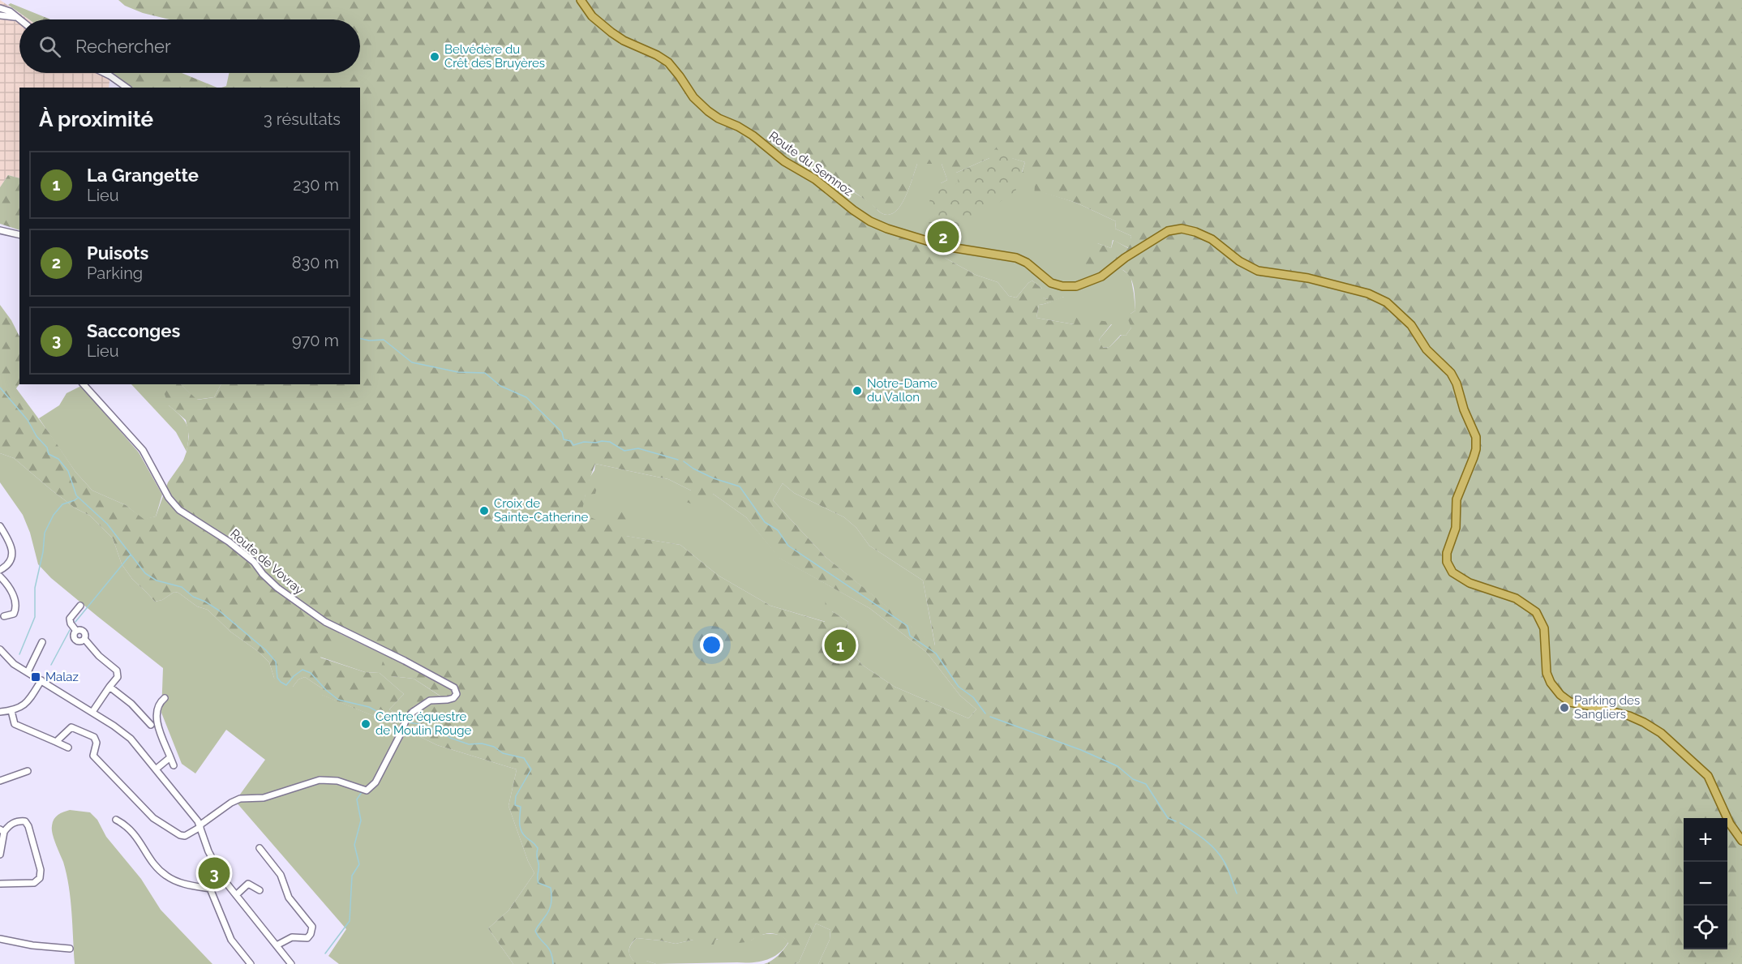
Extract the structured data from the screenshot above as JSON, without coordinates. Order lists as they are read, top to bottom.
{
  "streets": {
    "main road": ["Route du Semnoz"],
    "street": ["Route de Vovray"]
  },
  "places": {
    "other": [
      "Belvédère du Crêt des Bruyères",
      "Notre-Dame du Vallon",
      "Croix de Sainte-Catherine",
      "Parking des Sangliers",
      "Centre équestre de Moulin Rouge"
    ],
    "transit": ["Malaz"]
  },
  "page": {
    "search": "Rechercher",
    "heading": ["À proximité", "3 résultats"],
    "list": [
      {
        "mark": "1",
        "name": "La Grangette",
        "note": "Lieu",
        "value": "230 m"
      },
      {
        "mark": "2",
        "name": "Puisots",
        "note": "Parking",
        "value": "830 m"
      },
      {
        "mark": "3",
        "name": "Sacconges",
        "note": "Lieu",
        "value": "970 m"
      }
    ],
    "pins": ["2", "1", "3"],
    "map_buttons": ["+", "−"]
  }
}
